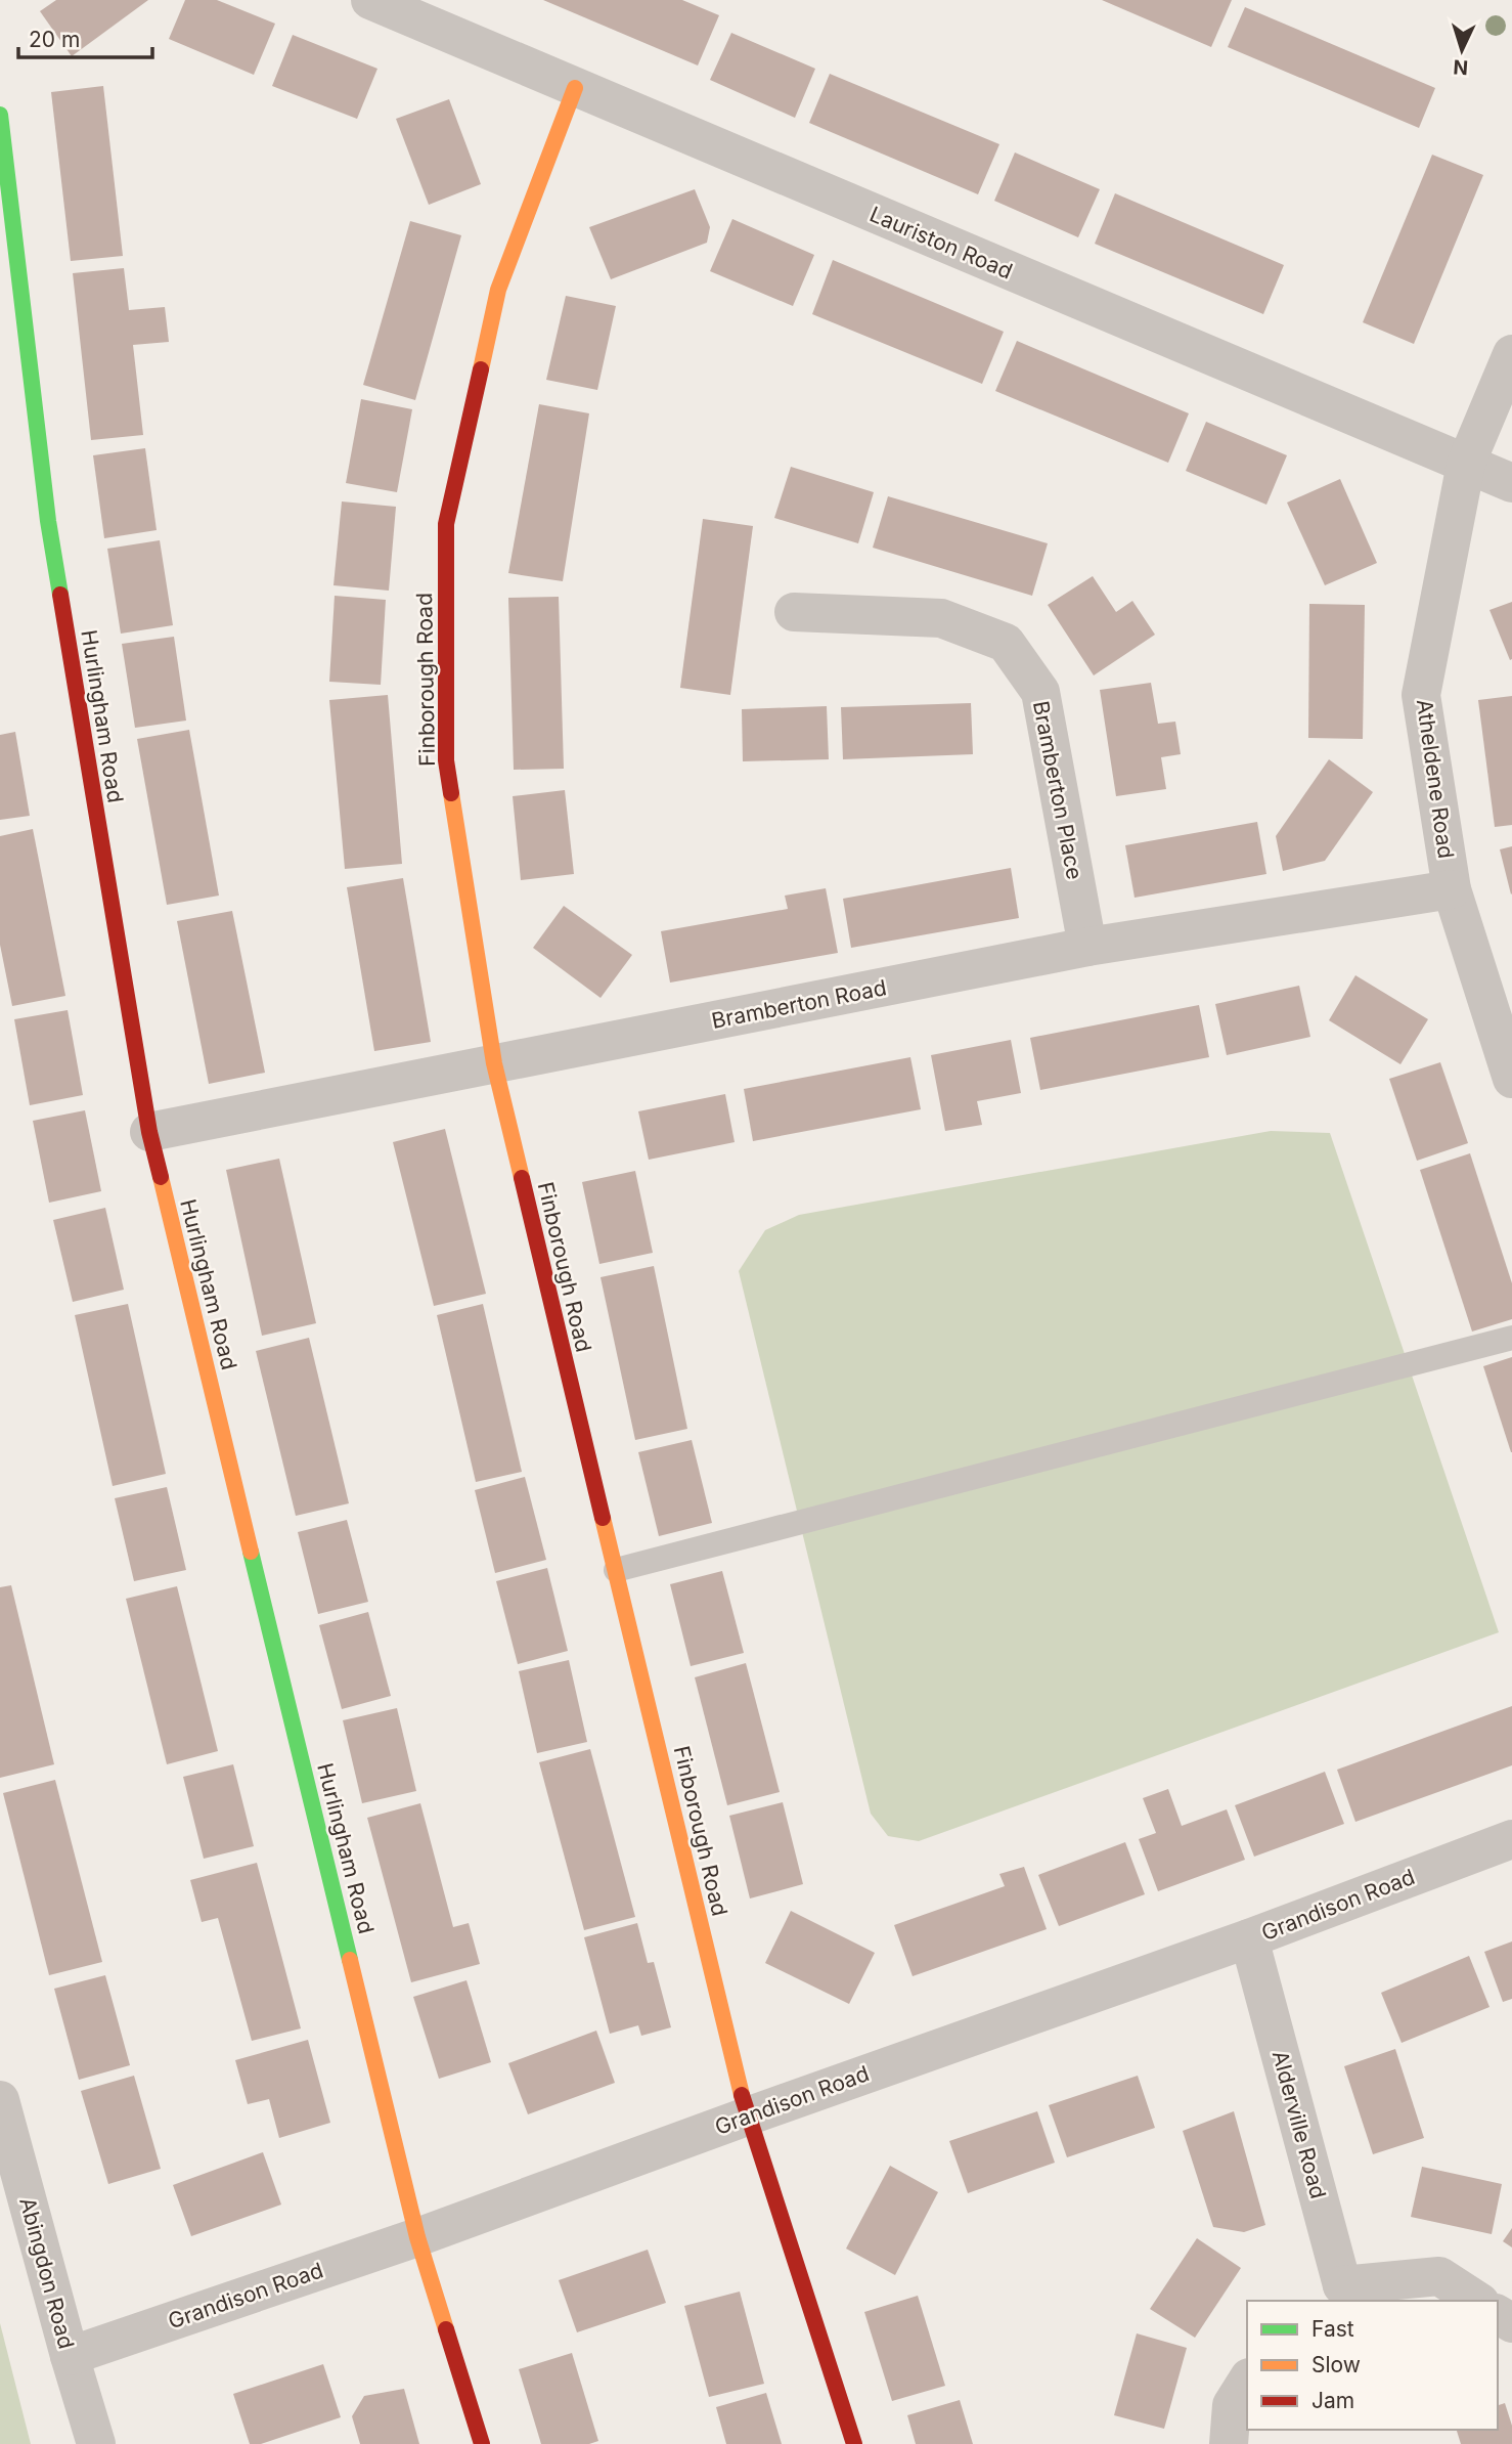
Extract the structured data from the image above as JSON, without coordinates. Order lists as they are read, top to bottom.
{
  "streets": {
    "street": [
      "Lauriston Road",
      "Finborough Road",
      "Hurlingham Road",
      "Atheldene Road",
      "Bramberton Place",
      "Bramberton Road",
      "Grandison Road",
      "Alderville Road",
      "Abingdon Road"
    ]
  },
  "crossings": [
    ["Lauriston Road", "Finborough Road"],
    ["Lauriston Road", "Atheldene Road"],
    ["Finborough Road", "Bramberton Road"],
    ["Finborough Road", "Grandison Road"],
    ["Hurlingham Road", "Bramberton Road"],
    ["Hurlingham Road", "Grandison Road"],
    ["Atheldene Road", "Bramberton Road"],
    ["Bramberton Place", "Bramberton Road"],
    ["Grandison Road", "Alderville Road"],
    ["Grandison Road", "Abingdon Road"]
  ],
  "legend": ["Fast", "Slow", "Jam"],
  "scale_bar": "20 m",
  "north": "bottom"
}
